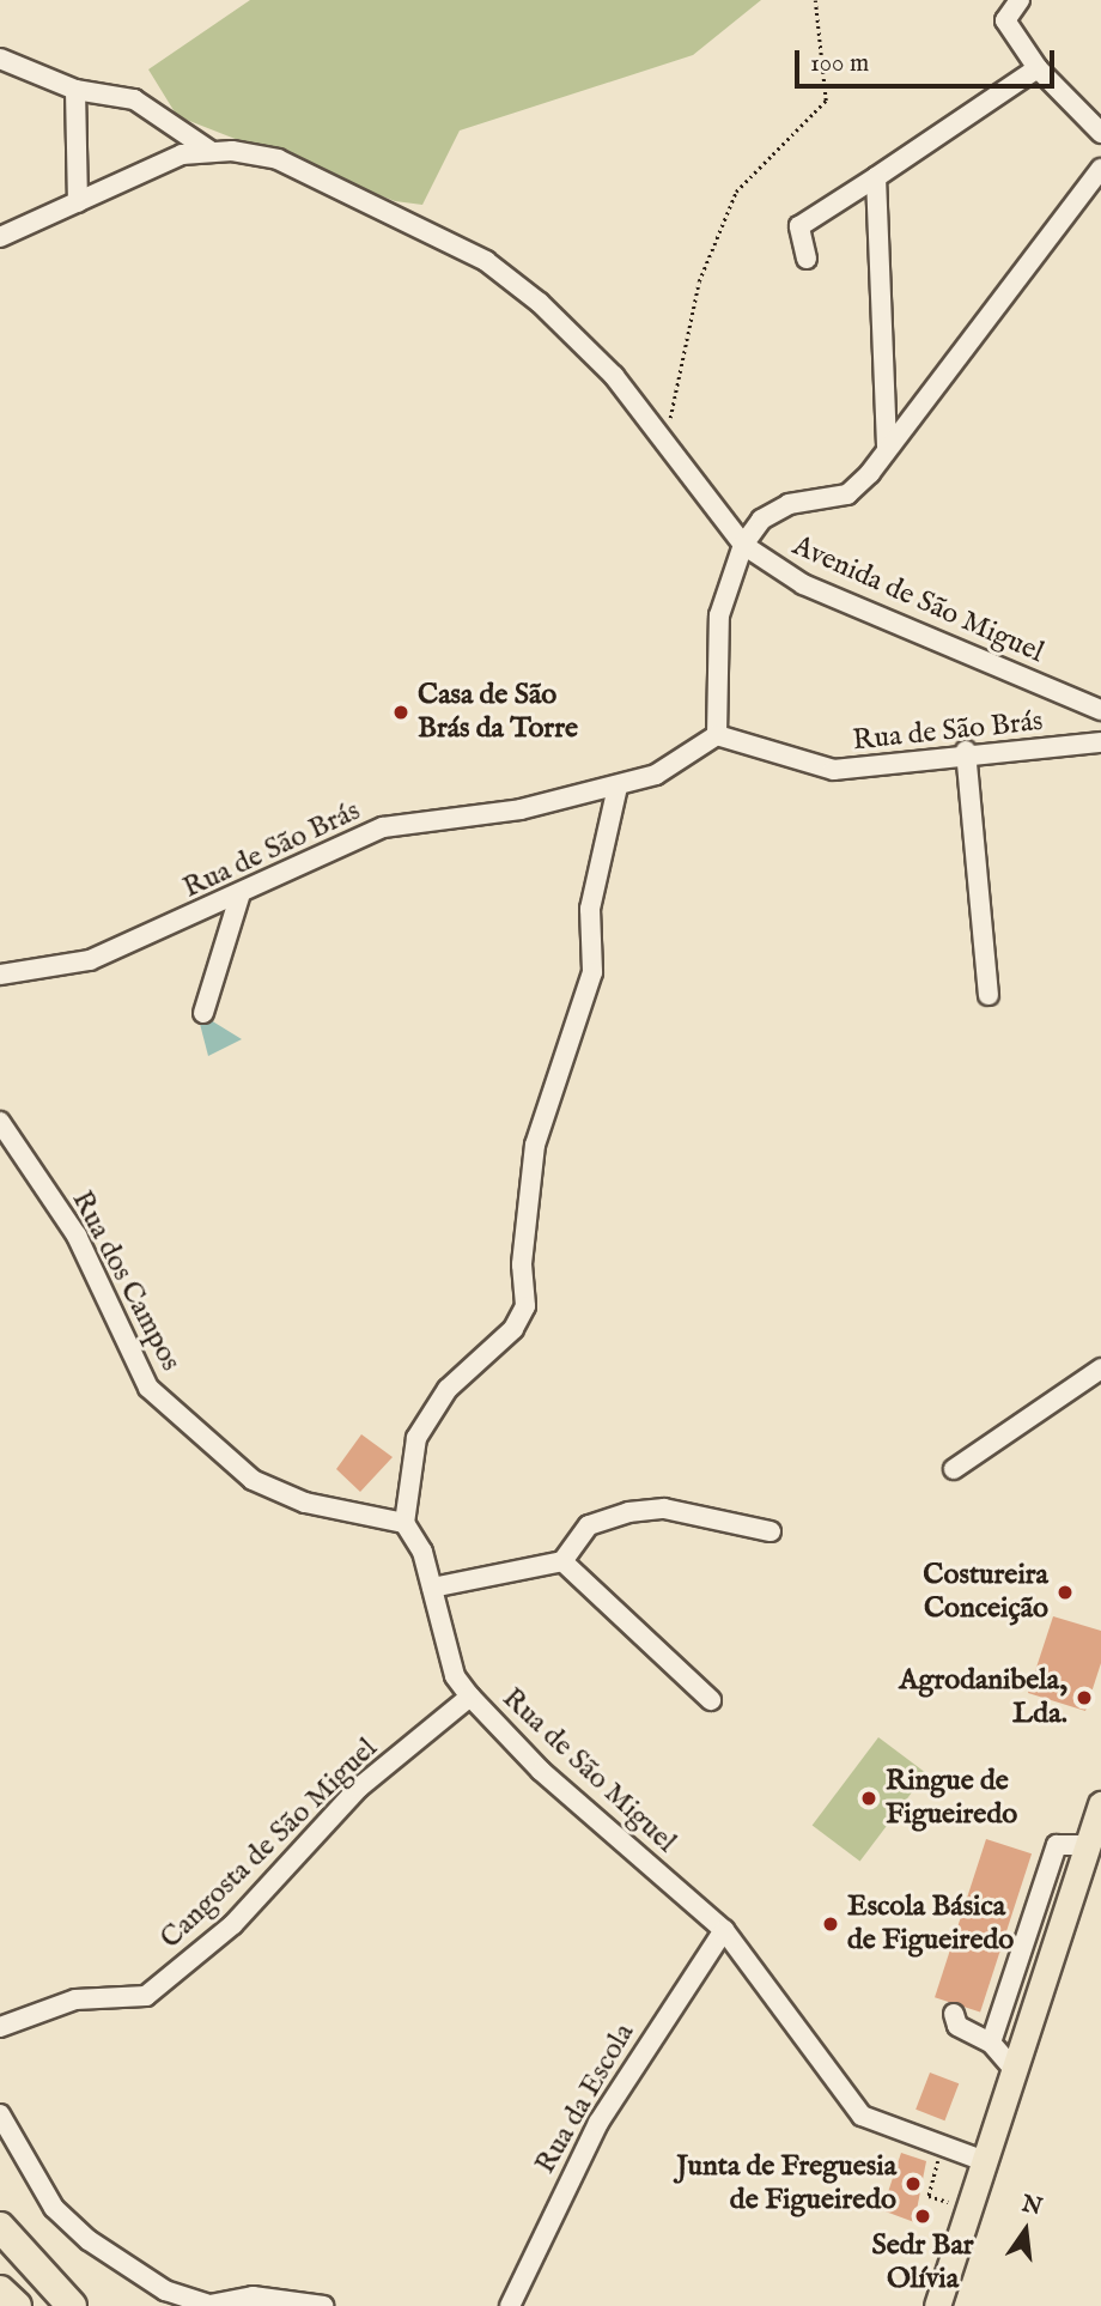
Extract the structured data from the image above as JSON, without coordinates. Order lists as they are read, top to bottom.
{
  "streets": {
    "street": [
      "Avenida de São Miguel",
      "Rua de São Brás",
      "Rua dos Campos",
      "Rua de São Miguel",
      "Cangosta de São Miguel",
      "Rua da Escola"
    ]
  },
  "crossings": [
    ["Rua dos Campos", "Rua de São Miguel"],
    ["Rua de São Miguel", "Cangosta de São Miguel"],
    ["Rua de São Miguel", "Rua da Escola"]
  ],
  "places": [
    "Casa de São Brás da Torre",
    "Costureira Conceição",
    "Agrodanibela, Lda.",
    "Ringue de Figueiredo",
    "Escola Básica de Figueiredo",
    "Junta de Freguesia de Figueiredo",
    "Sedr Bar Olívia"
  ],
  "scale_bar": "100 m",
  "north": "top"
}
